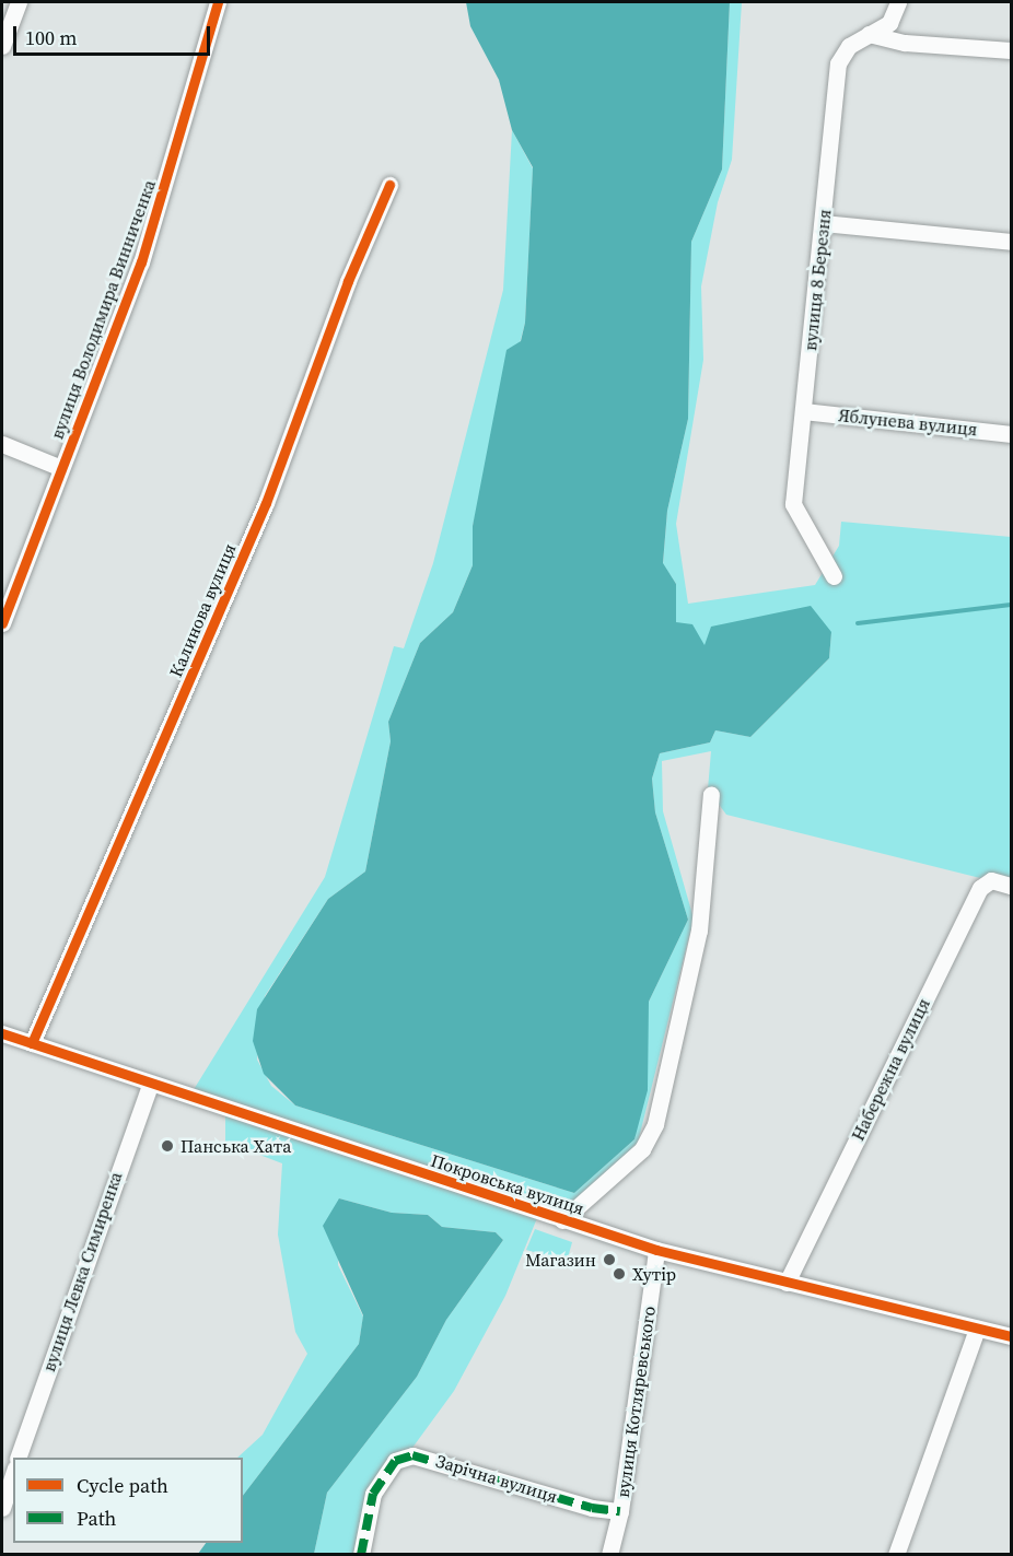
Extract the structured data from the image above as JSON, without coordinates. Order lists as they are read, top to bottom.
{
  "streets": {
    "street": [
      "вулиця 8 Березня",
      "вулиця Володимира Винниченка",
      "Яблунева вулиця",
      "Калинова вулиця",
      "Набережна вулиця",
      "Покровська вулиця",
      "вулиця Левка Симиренка",
      "вулиця Котляревського",
      "Зарічна вулиця"
    ]
  },
  "crossings": [
    ["вулиця 8 Березня", "Яблунева вулиця"],
    ["Калинова вулиця", "Покровська вулиця"],
    ["Набережна вулиця", "Покровська вулиця"],
    ["Покровська вулиця", "вулиця Левка Симиренка"],
    ["Покровська вулиця", "вулиця Котляревського"],
    ["вулиця Котляревського", "Зарічна вулиця"]
  ],
  "places": ["Панська Хата", "Магазин", "Хутір"],
  "legend": ["Cycle path", "Path"],
  "scale_bar": "100 m"
}
